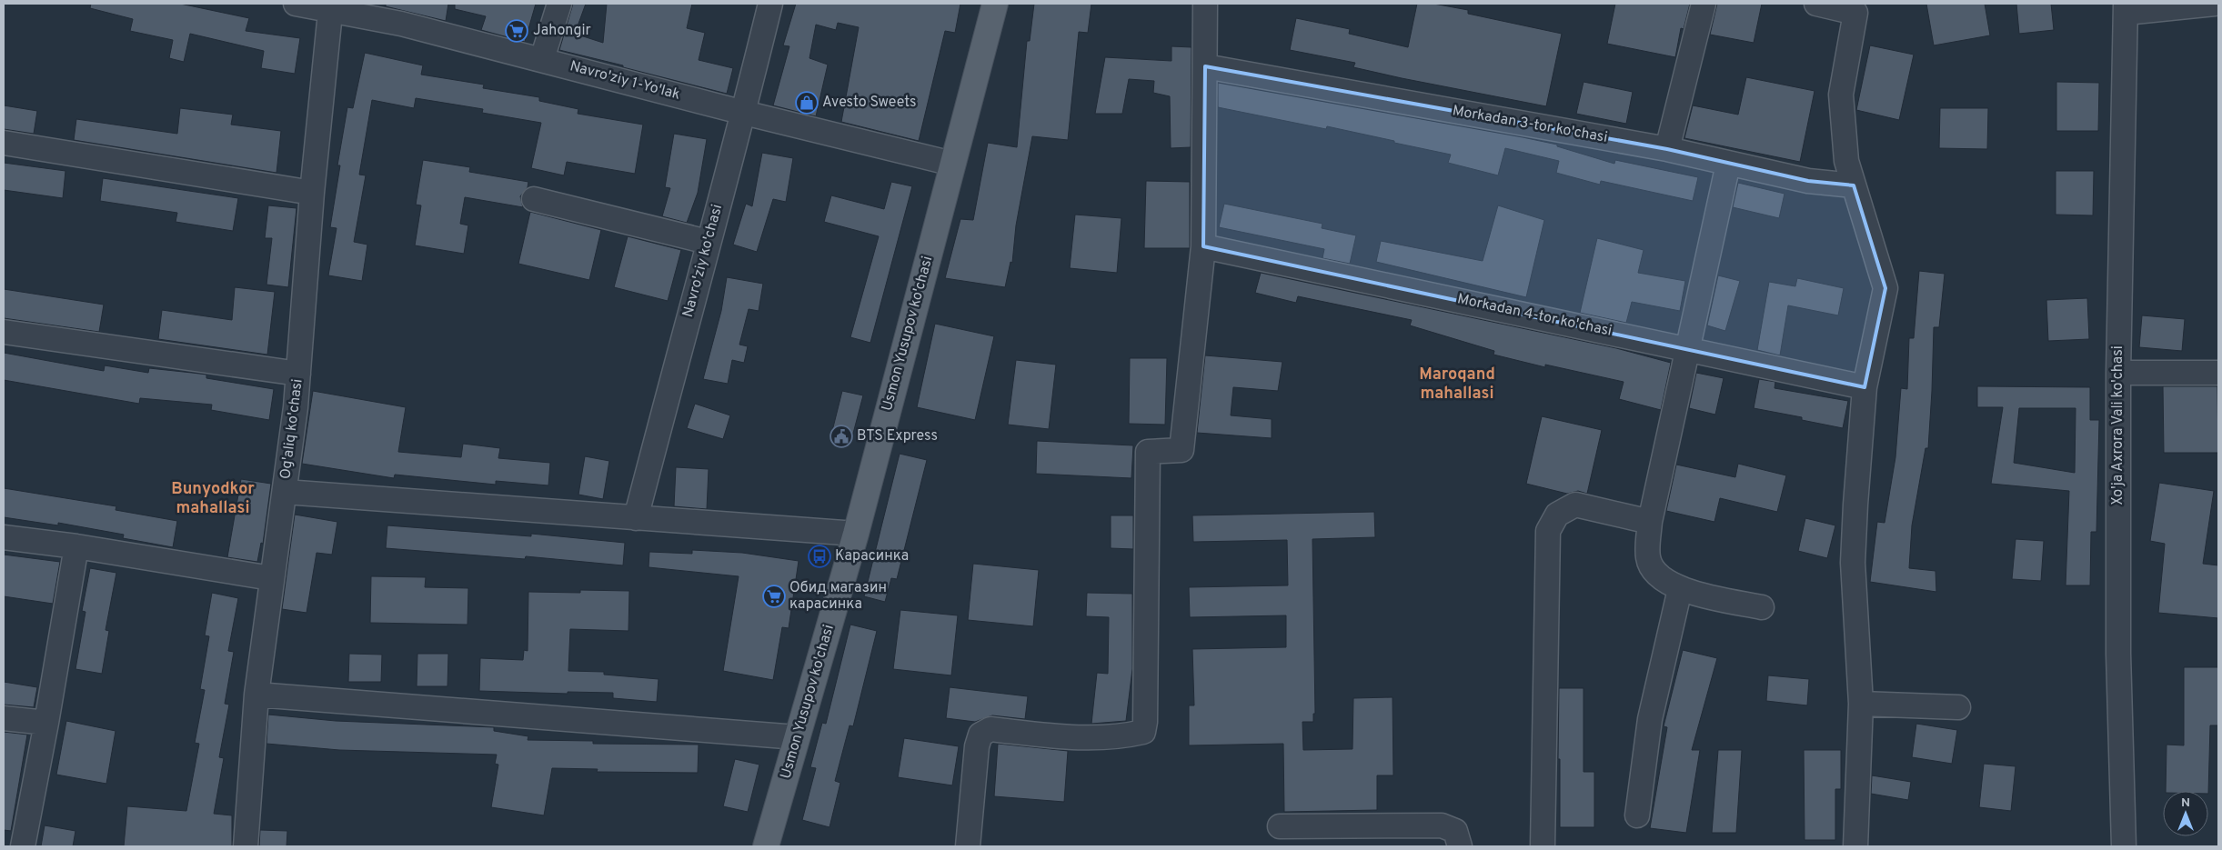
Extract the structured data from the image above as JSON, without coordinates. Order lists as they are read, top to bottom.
{
  "streets": {
    "main road": ["Usmon Yusupov ko'chasi"],
    "street": [
      "Navro'ziy 1-Yo'lak",
      "Morkadan 3-tor ko'chasi",
      "Navro'ziy ko'chasi",
      "Morkadan 4-tor ko'chasi",
      "Xo'ja Axrora Vali ko'chasi",
      "Og'aliq ko'chasi"
    ]
  },
  "crossings": [
    ["Navro'ziy 1-Yo'lak", "Navro'ziy ko'chasi"],
    ["Navro'ziy 1-Yo'lak", "Usmon Yusupov ko'chasi"],
    ["Navro'ziy 1-Yo'lak", "Og'aliq ko'chasi"]
  ],
  "districts": ["Maroqand mahallasi", "Bunyodkor mahallasi"],
  "places": {
    "supermarket": ["Jahongir", "Обид магазин карасинка"],
    "shop": ["Avesto Sweets"],
    "public building": ["BTS Express"],
    "bus stop": ["Карасинка"]
  },
  "north": "top"
}
